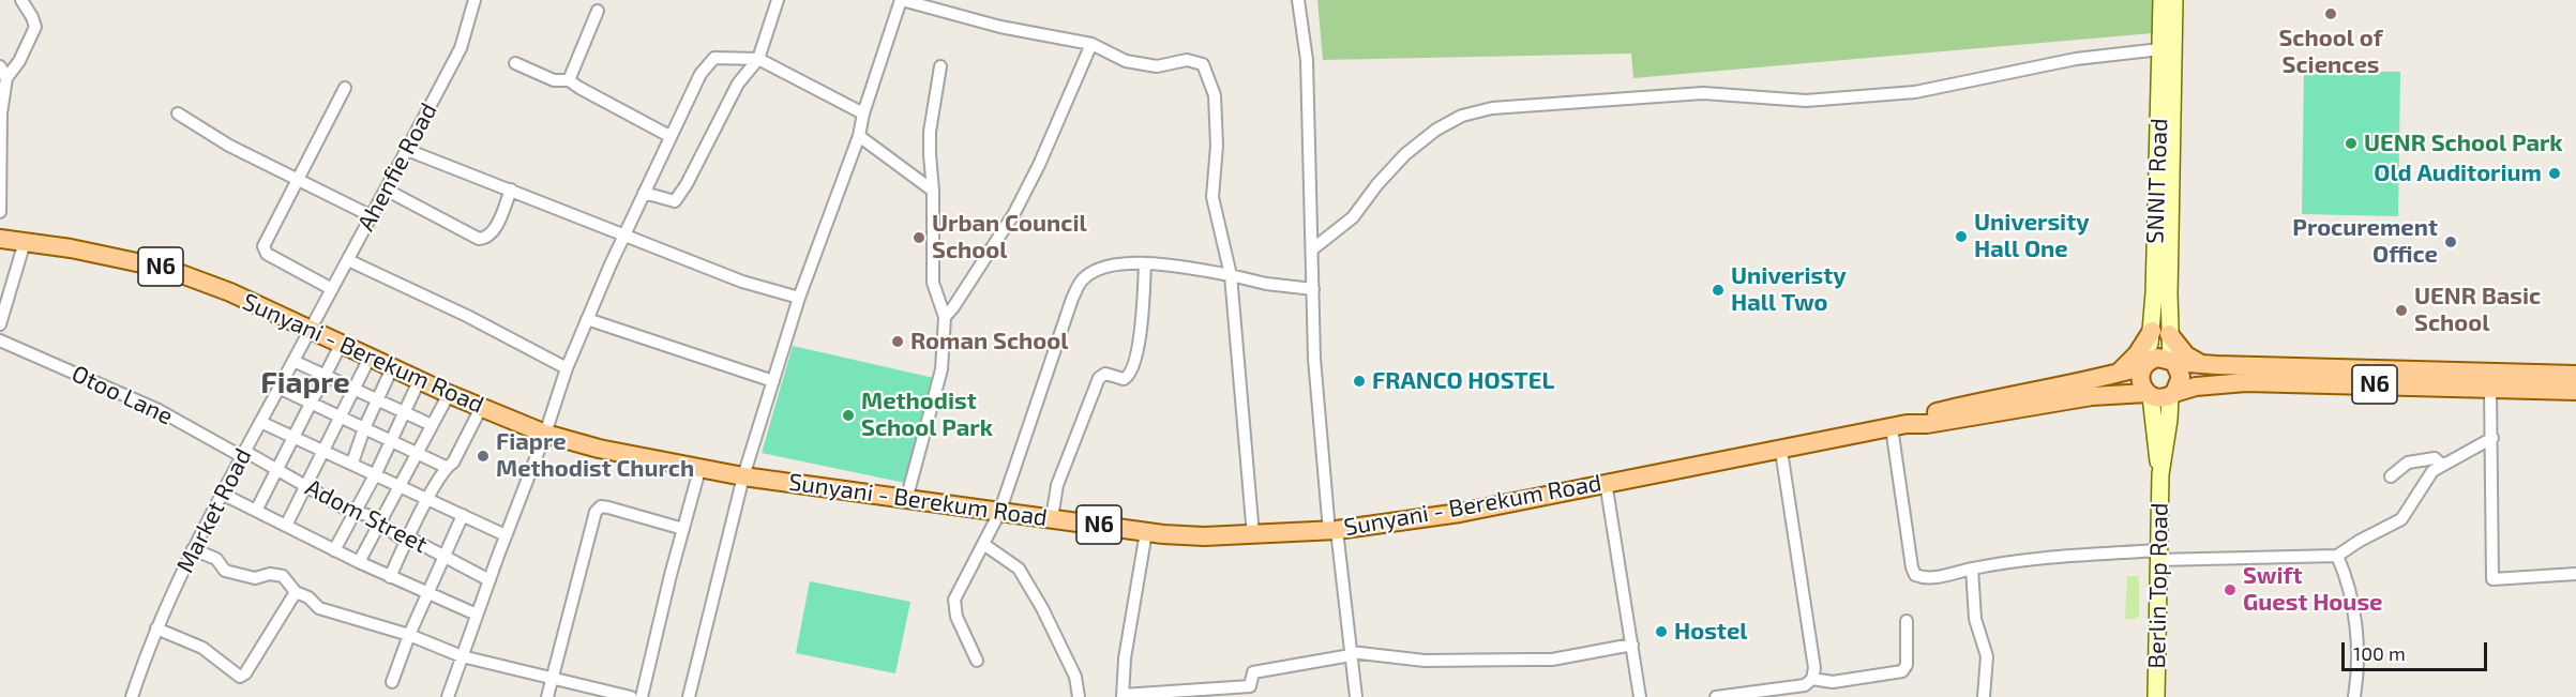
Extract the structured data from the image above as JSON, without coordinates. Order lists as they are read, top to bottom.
{
  "streets": {
    "main road": ["N6", "Sunyani - Berekum Road"],
    "street": [
      "Ahenfie Road",
      "SNNIT Road",
      "Otoo Lane",
      "Market Road",
      "Adom Street",
      "Berlin Top Road"
    ]
  },
  "crossings": [
    ["Ahenfie Road", "Sunyani - Berekum Road"],
    ["Ahenfie Road", "Market Road"],
    ["SNNIT Road", "N6"],
    ["SNNIT Road", "Sunyani - Berekum Road"],
    ["N6", "Sunyani - Berekum Road"],
    ["Sunyani - Berekum Road", "Market Road"],
    ["Otoo Lane", "Market Road"],
    ["Otoo Lane", "Adom Street"],
    ["Market Road", "Adom Street"]
  ],
  "districts": ["Fiapre"],
  "places": [
    "School of Sciences",
    "UENR School Park",
    "Old Auditorium",
    "University Hall One",
    "Urban Council School",
    "Procurement Office",
    "Univeristy Hall Two",
    "UENR Basic School",
    "Roman School",
    "FRANCO HOSTEL",
    "Methodist School Park",
    "Fiapre Methodist Church",
    "Swift Guest House",
    "Hostel"
  ],
  "scale_bar": "100 m"
}
